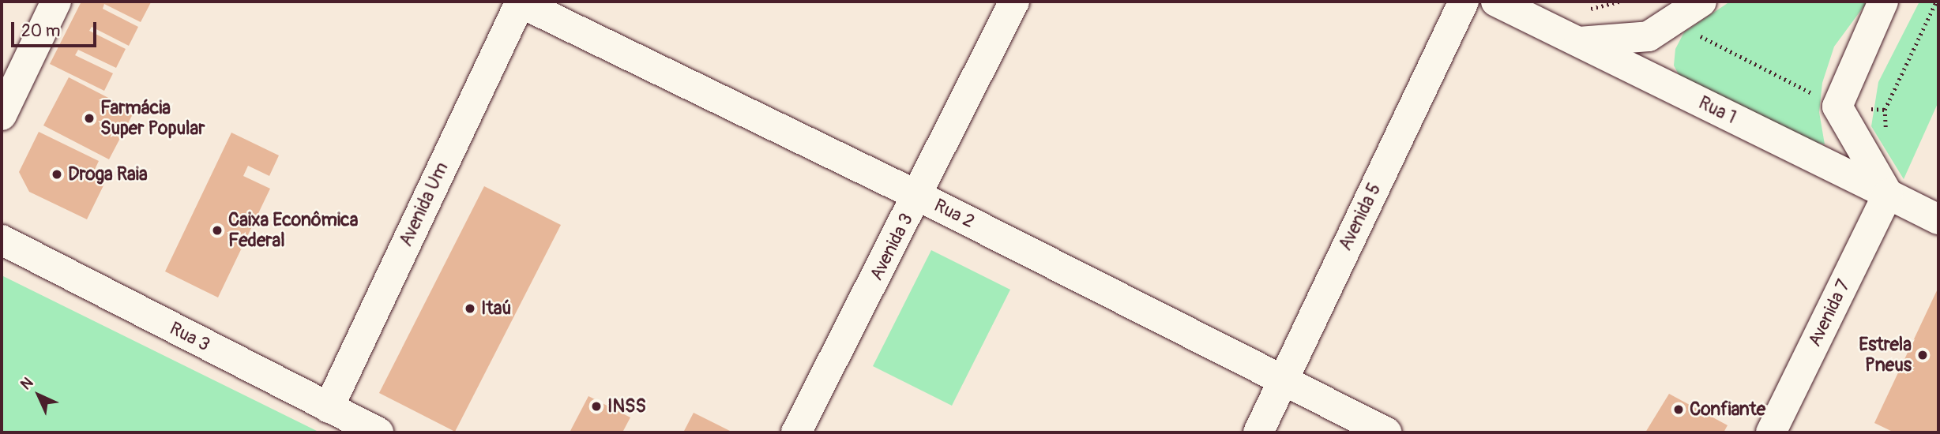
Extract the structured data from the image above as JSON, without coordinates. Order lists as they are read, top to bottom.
{
  "streets": {
    "street": [
      "Rua 1",
      "Avenida Um",
      "Rua 2",
      "Avenida 5",
      "Avenida 3",
      "Avenida 7",
      "Rua 3"
    ]
  },
  "crossings": [
    ["Rua 1", "Avenida 7"],
    ["Avenida Um", "Rua 2"],
    ["Avenida Um", "Rua 3"],
    ["Rua 2", "Avenida 5"],
    ["Rua 2", "Avenida 3"]
  ],
  "places": [
    "Farmácia Super Popular",
    "Droga Raia",
    "Caixa Econômica Federal",
    "Itaú",
    "Estrela Pneus",
    "INSS",
    "Confiante"
  ],
  "scale_bar": "20 m",
  "north": "top left"
}
